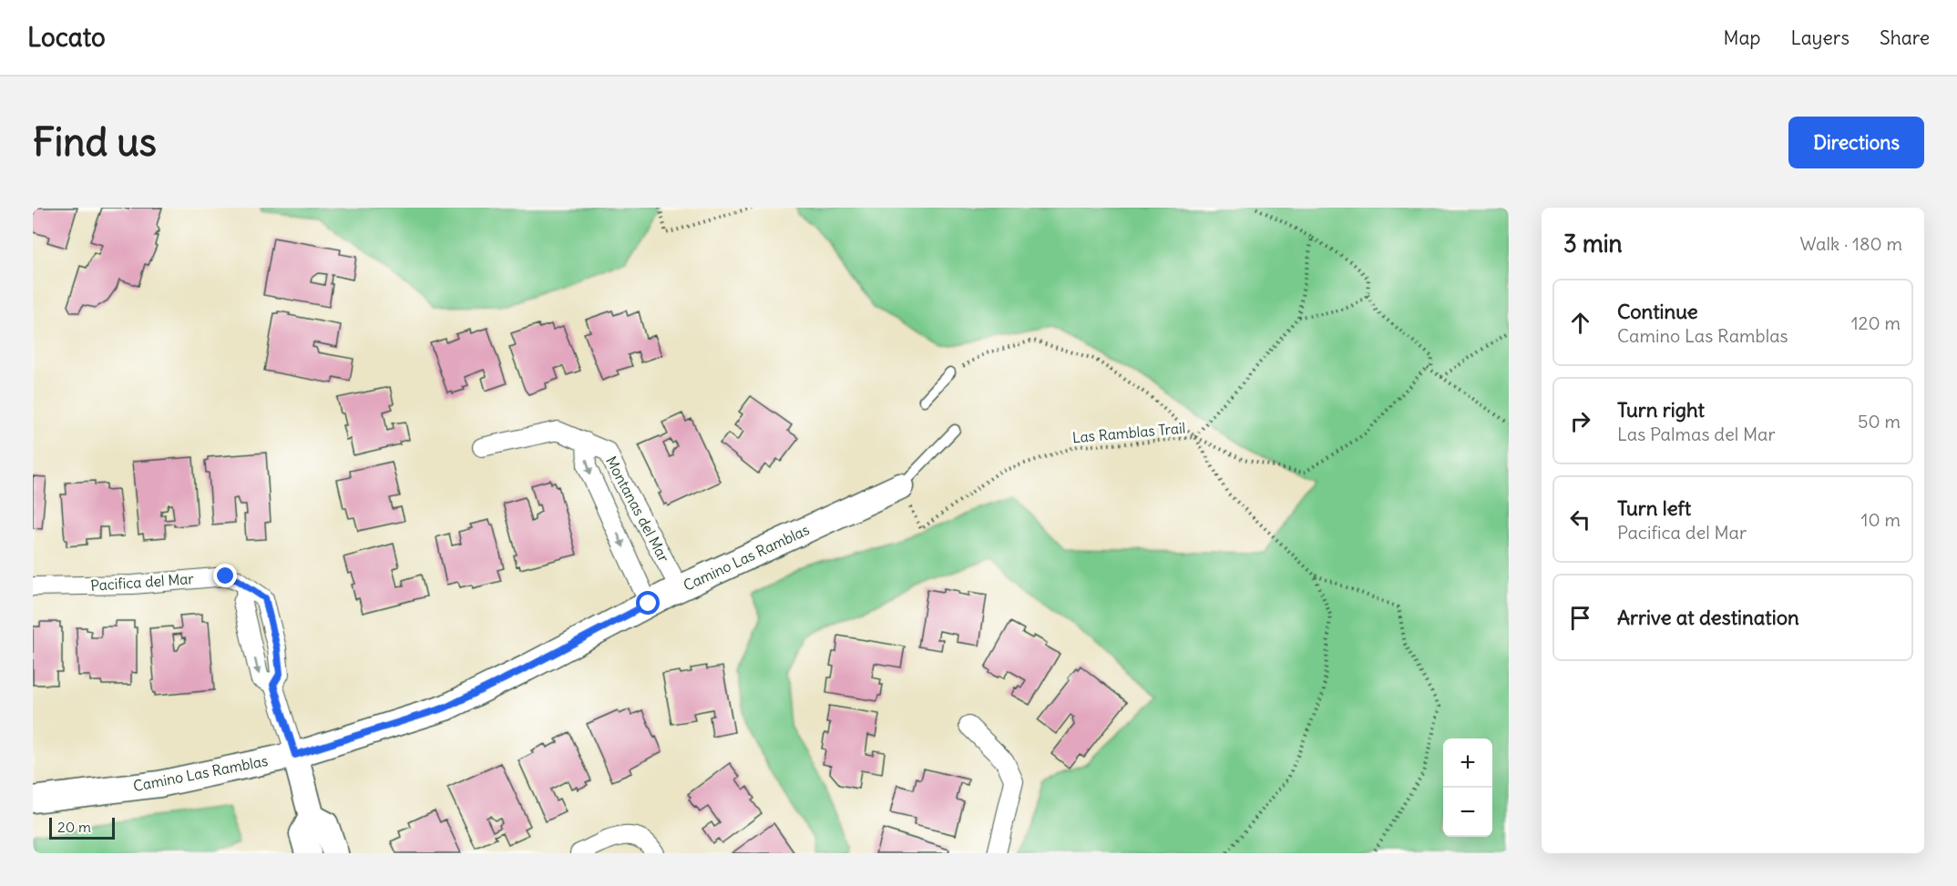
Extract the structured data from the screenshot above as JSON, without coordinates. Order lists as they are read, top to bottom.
{
  "streets": {
    "street": ["Montanas del Mar", "Camino Las Ramblas", "Pacifica del Mar"],
    "path": ["Las Ramblas Trail"]
  },
  "crossings": [
    ["Las Ramblas Trail", "Camino Las Ramblas"],
    ["Montanas del Mar", "Camino Las Ramblas"]
  ],
  "scale_bar": "20 m",
  "page": {
    "header": "Locato",
    "nav": ["Map", "Layers", "Share"],
    "buttons": "Directions",
    "title": "Find us",
    "heading": ["3 min", "Walk · 180 m"],
    "list": [
      ["Continue", "Camino Las Ramblas", "120 m"],
      ["Turn right", "Las Palmas del Mar", "50 m"],
      ["Turn left", "Pacifica del Mar", "10 m"],
      "Arrive at destination"
    ],
    "map_buttons": ["+", "−"],
    "scale": "20 m"
  }
}
